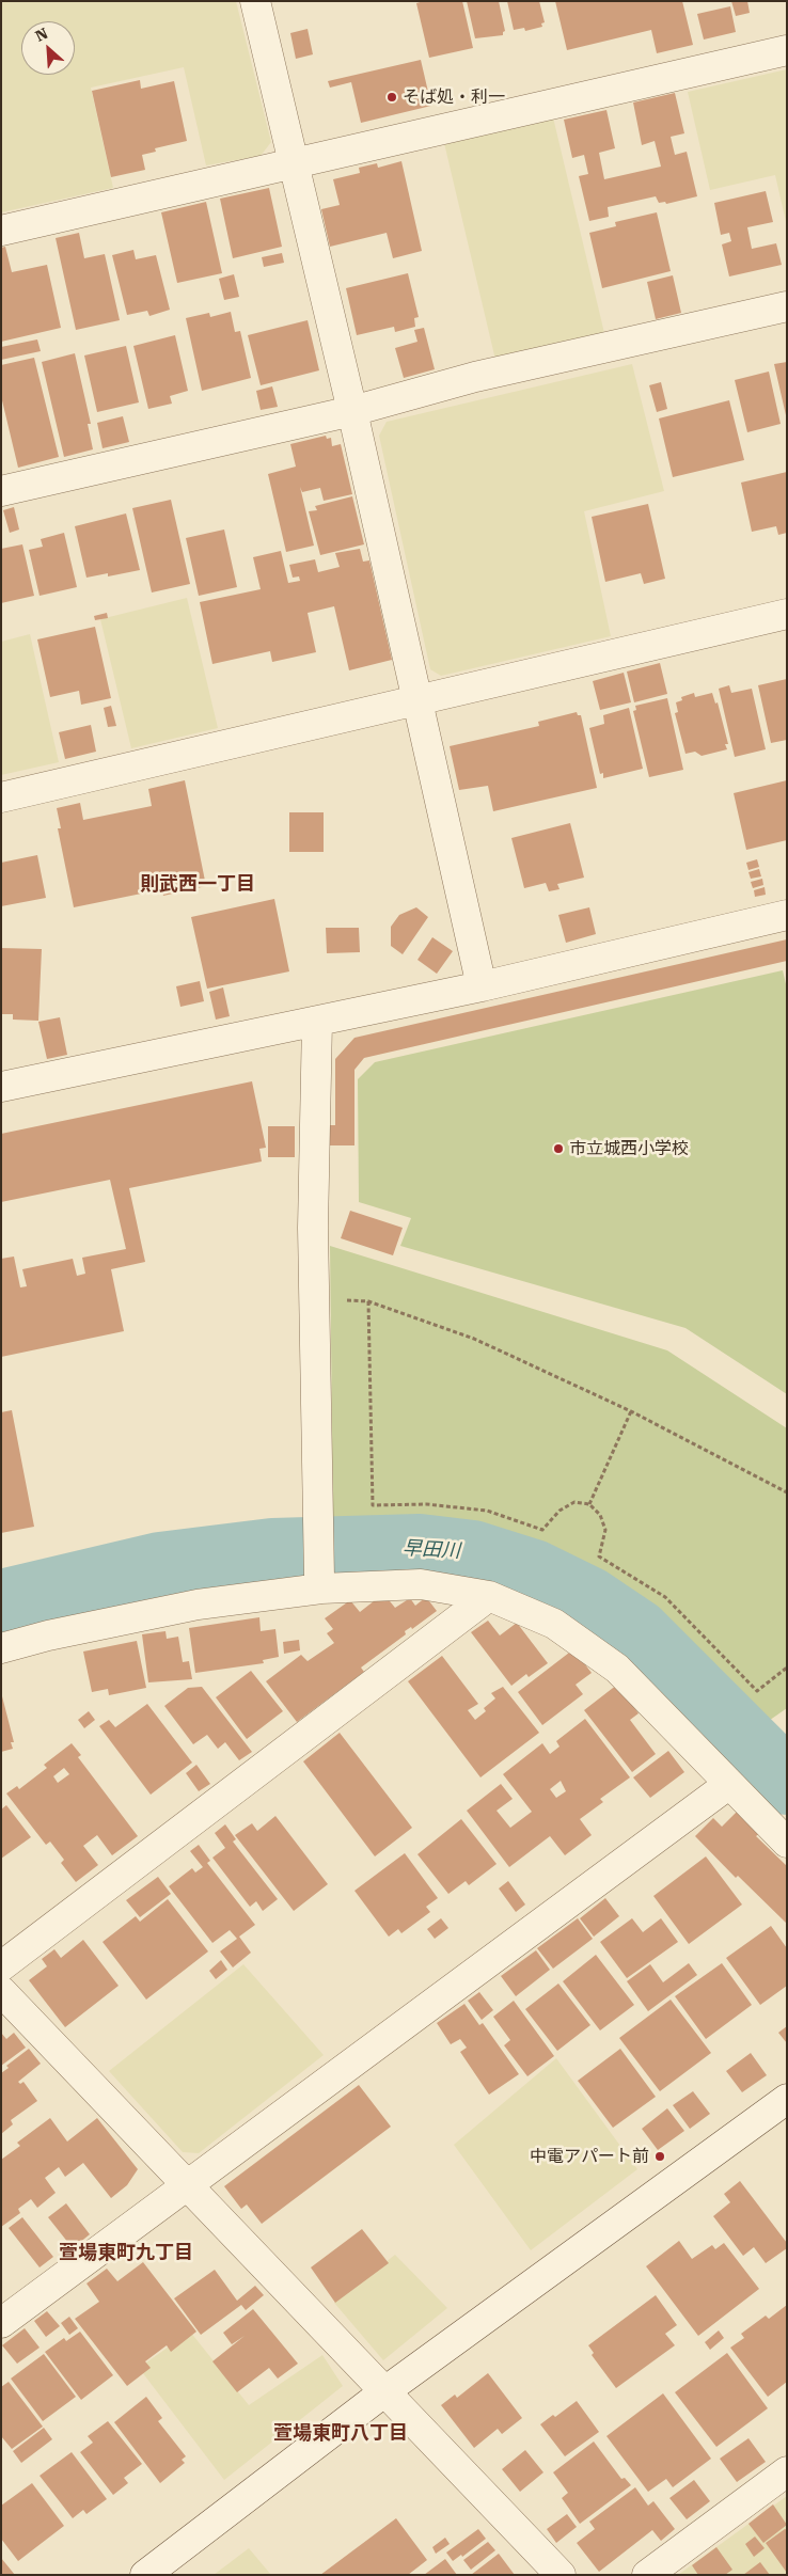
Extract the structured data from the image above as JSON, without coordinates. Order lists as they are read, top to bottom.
{
  "districts": ["則武西一丁目", "萱場東町九丁目", "萱場東町八丁目"],
  "water": ["早田川"],
  "places": ["そば処・利一", "市立城西小学校", "中電アパート前"],
  "north": "top left"
}
